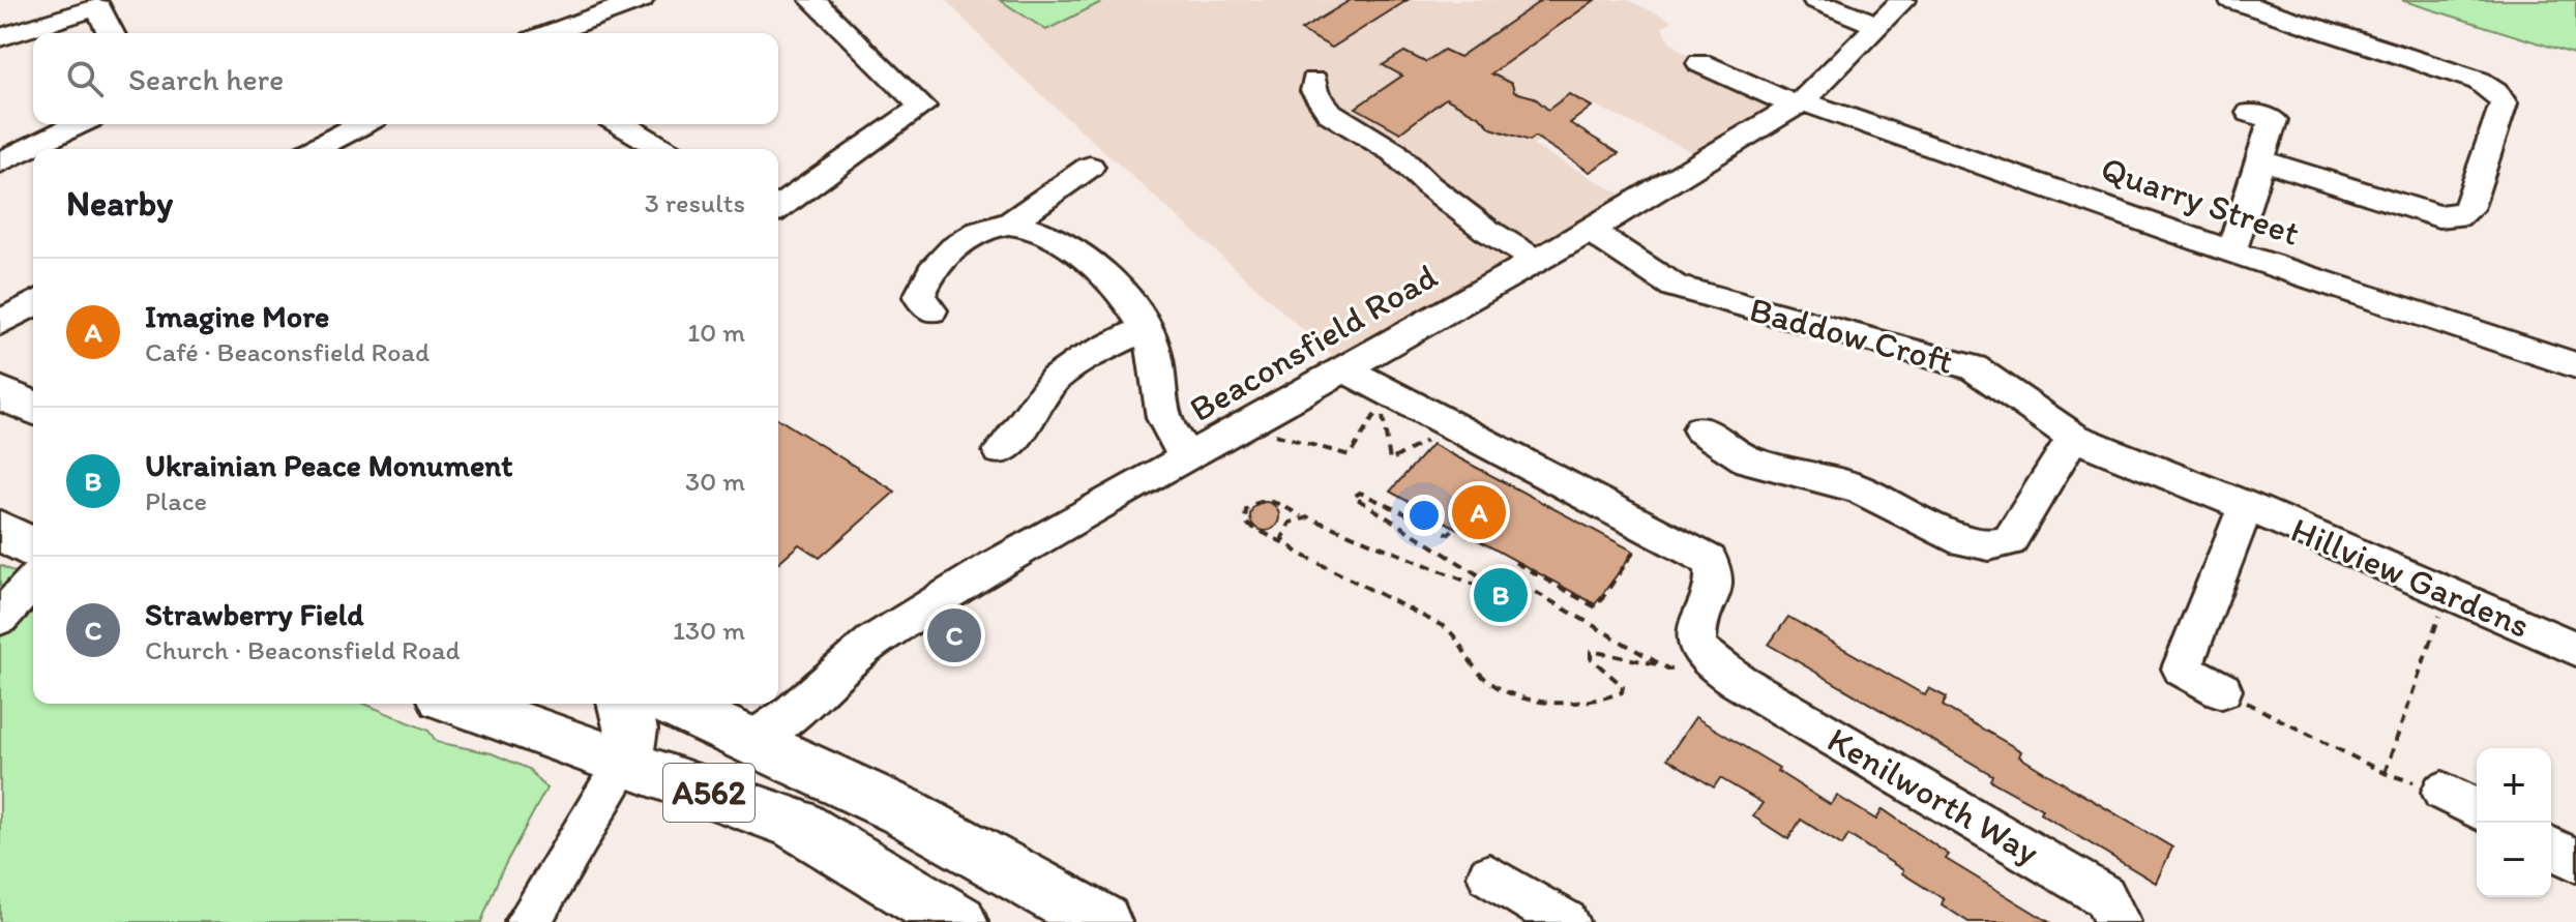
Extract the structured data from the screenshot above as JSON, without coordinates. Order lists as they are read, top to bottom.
{
  "streets": {
    "highway": ["A562"],
    "street": [
      "Quarry Street",
      "Baddow Croft",
      "Beaconsfield Road",
      "Hillview Gardens",
      "Kenilworth Way"
    ]
  },
  "crossings": [
    ["Quarry Street", "Beaconsfield Road"],
    ["Baddow Croft", "Beaconsfield Road"],
    ["Baddow Croft", "Hillview Gardens"],
    ["Beaconsfield Road", "A562"]
  ],
  "page": {
    "search": "Search here",
    "heading": ["Nearby", "3 results"],
    "list": [
      {
        "mark": "A",
        "name": "Imagine More",
        "note": "Café · Beaconsfield Road",
        "value": "10 m"
      },
      {
        "mark": "B",
        "name": "Ukrainian Peace Monument",
        "note": "Place",
        "value": "30 m"
      },
      {
        "mark": "C",
        "name": "Strawberry Field",
        "note": "Church · Beaconsfield Road",
        "value": "130 m"
      }
    ],
    "pins": ["A", "B", "C"],
    "map_buttons": ["+", "−"]
  }
}
